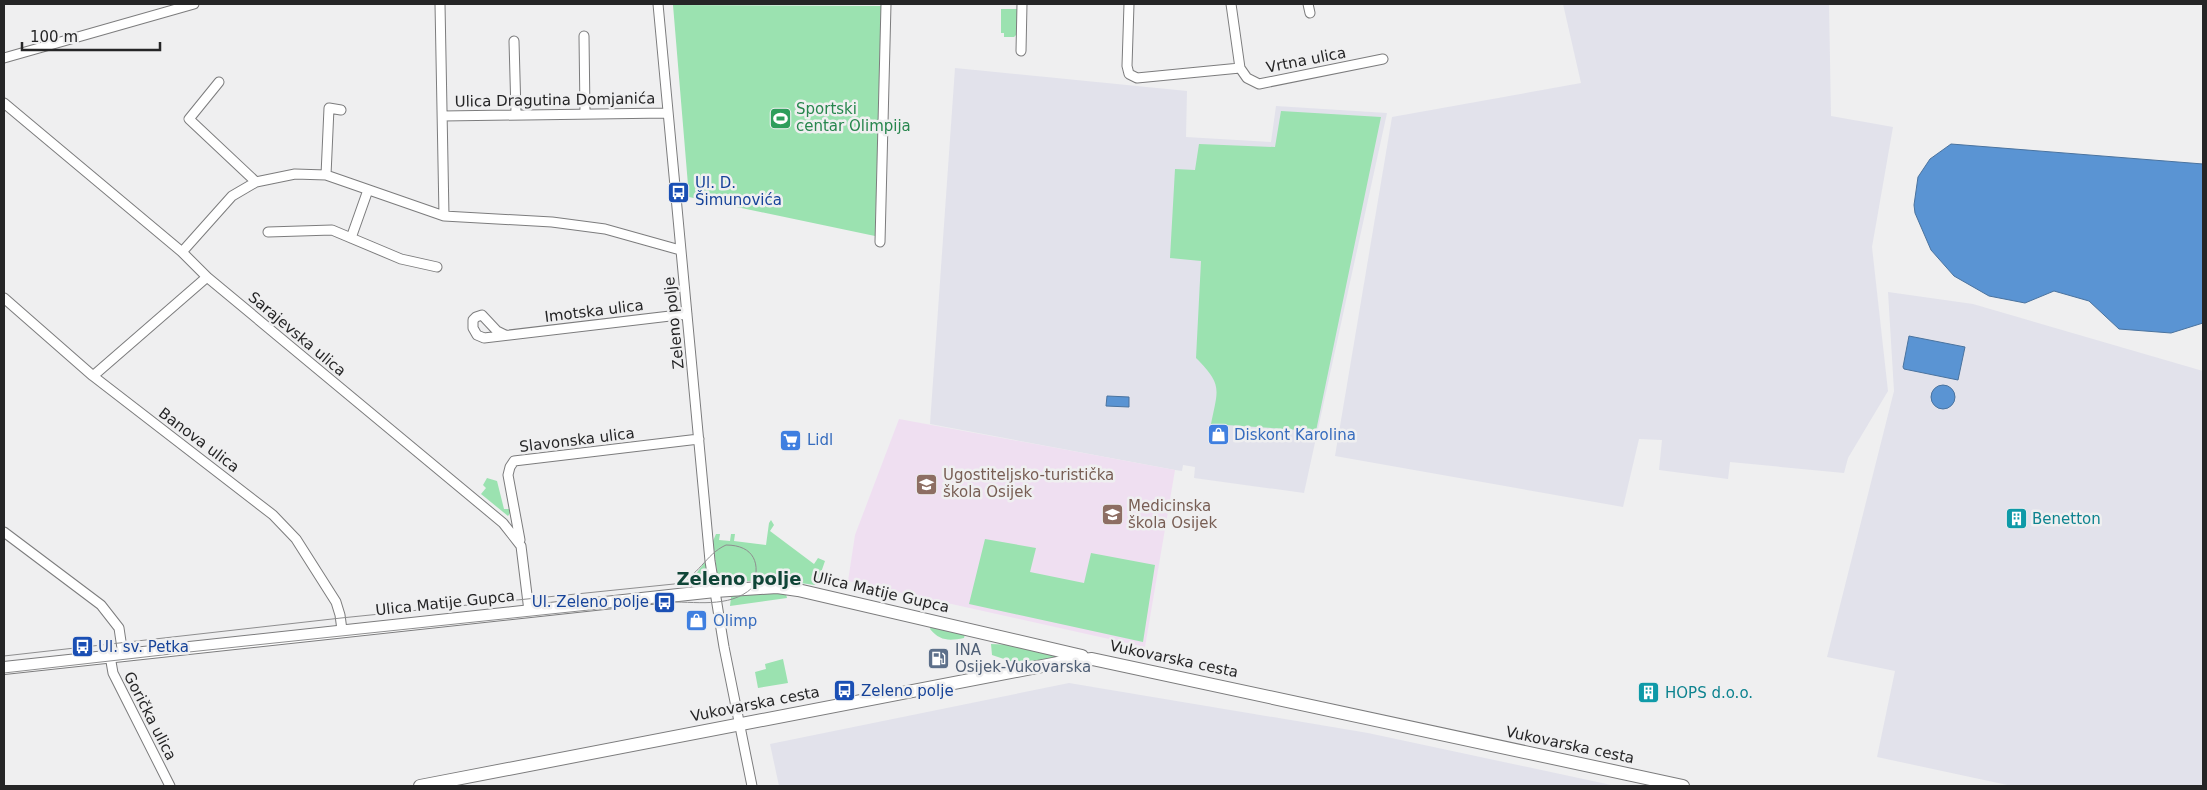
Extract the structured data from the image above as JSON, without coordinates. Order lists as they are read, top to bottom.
{
  "streets": {
    "main road": ["Ulica Matije Gupca", "Vukovarska cesta"],
    "street": [
      "Vrtna ulica",
      "Ulica Dragutina Domjanića",
      "Imotska ulica",
      "Zeleno polje",
      "Sarajevska ulica",
      "Banova ulica",
      "Slavonska ulica",
      "Gorička ulica"
    ]
  },
  "crossings": [
    ["Ulica Dragutina Domjanića", "Zeleno polje"],
    ["Imotska ulica", "Zeleno polje"],
    ["Zeleno polje", "Slavonska ulica"],
    ["Zeleno polje", "Ulica Matije Gupca"],
    ["Zeleno polje", "Vukovarska cesta"],
    ["Sarajevska ulica", "Slavonska ulica"],
    ["Banova ulica", "Ulica Matije Gupca"],
    ["Ulica Matije Gupca", "Vukovarska cesta"],
    ["Ulica Matije Gupca", "Gorička ulica"]
  ],
  "districts": ["Zeleno polje"],
  "places": {
    "sports": ["Sportski centar Olimpija"],
    "bus stop": [
      "Ul. D. Šimunovića",
      "Ul. Zeleno polje",
      "Ul. sv. Petka",
      "Zeleno polje"
    ],
    "shop": ["Diskont Karolina", "Olimp"],
    "supermarket": ["Lidl"],
    "school or university": ["Ugostiteljsko-turistička škola Osijek", "Medicinska škola Osijek"],
    "building": ["Benetton", "HOPS d.o.o."],
    "fuel station": ["INA Osijek-Vukovarska"]
  },
  "scale_bar": "100 m"
}
